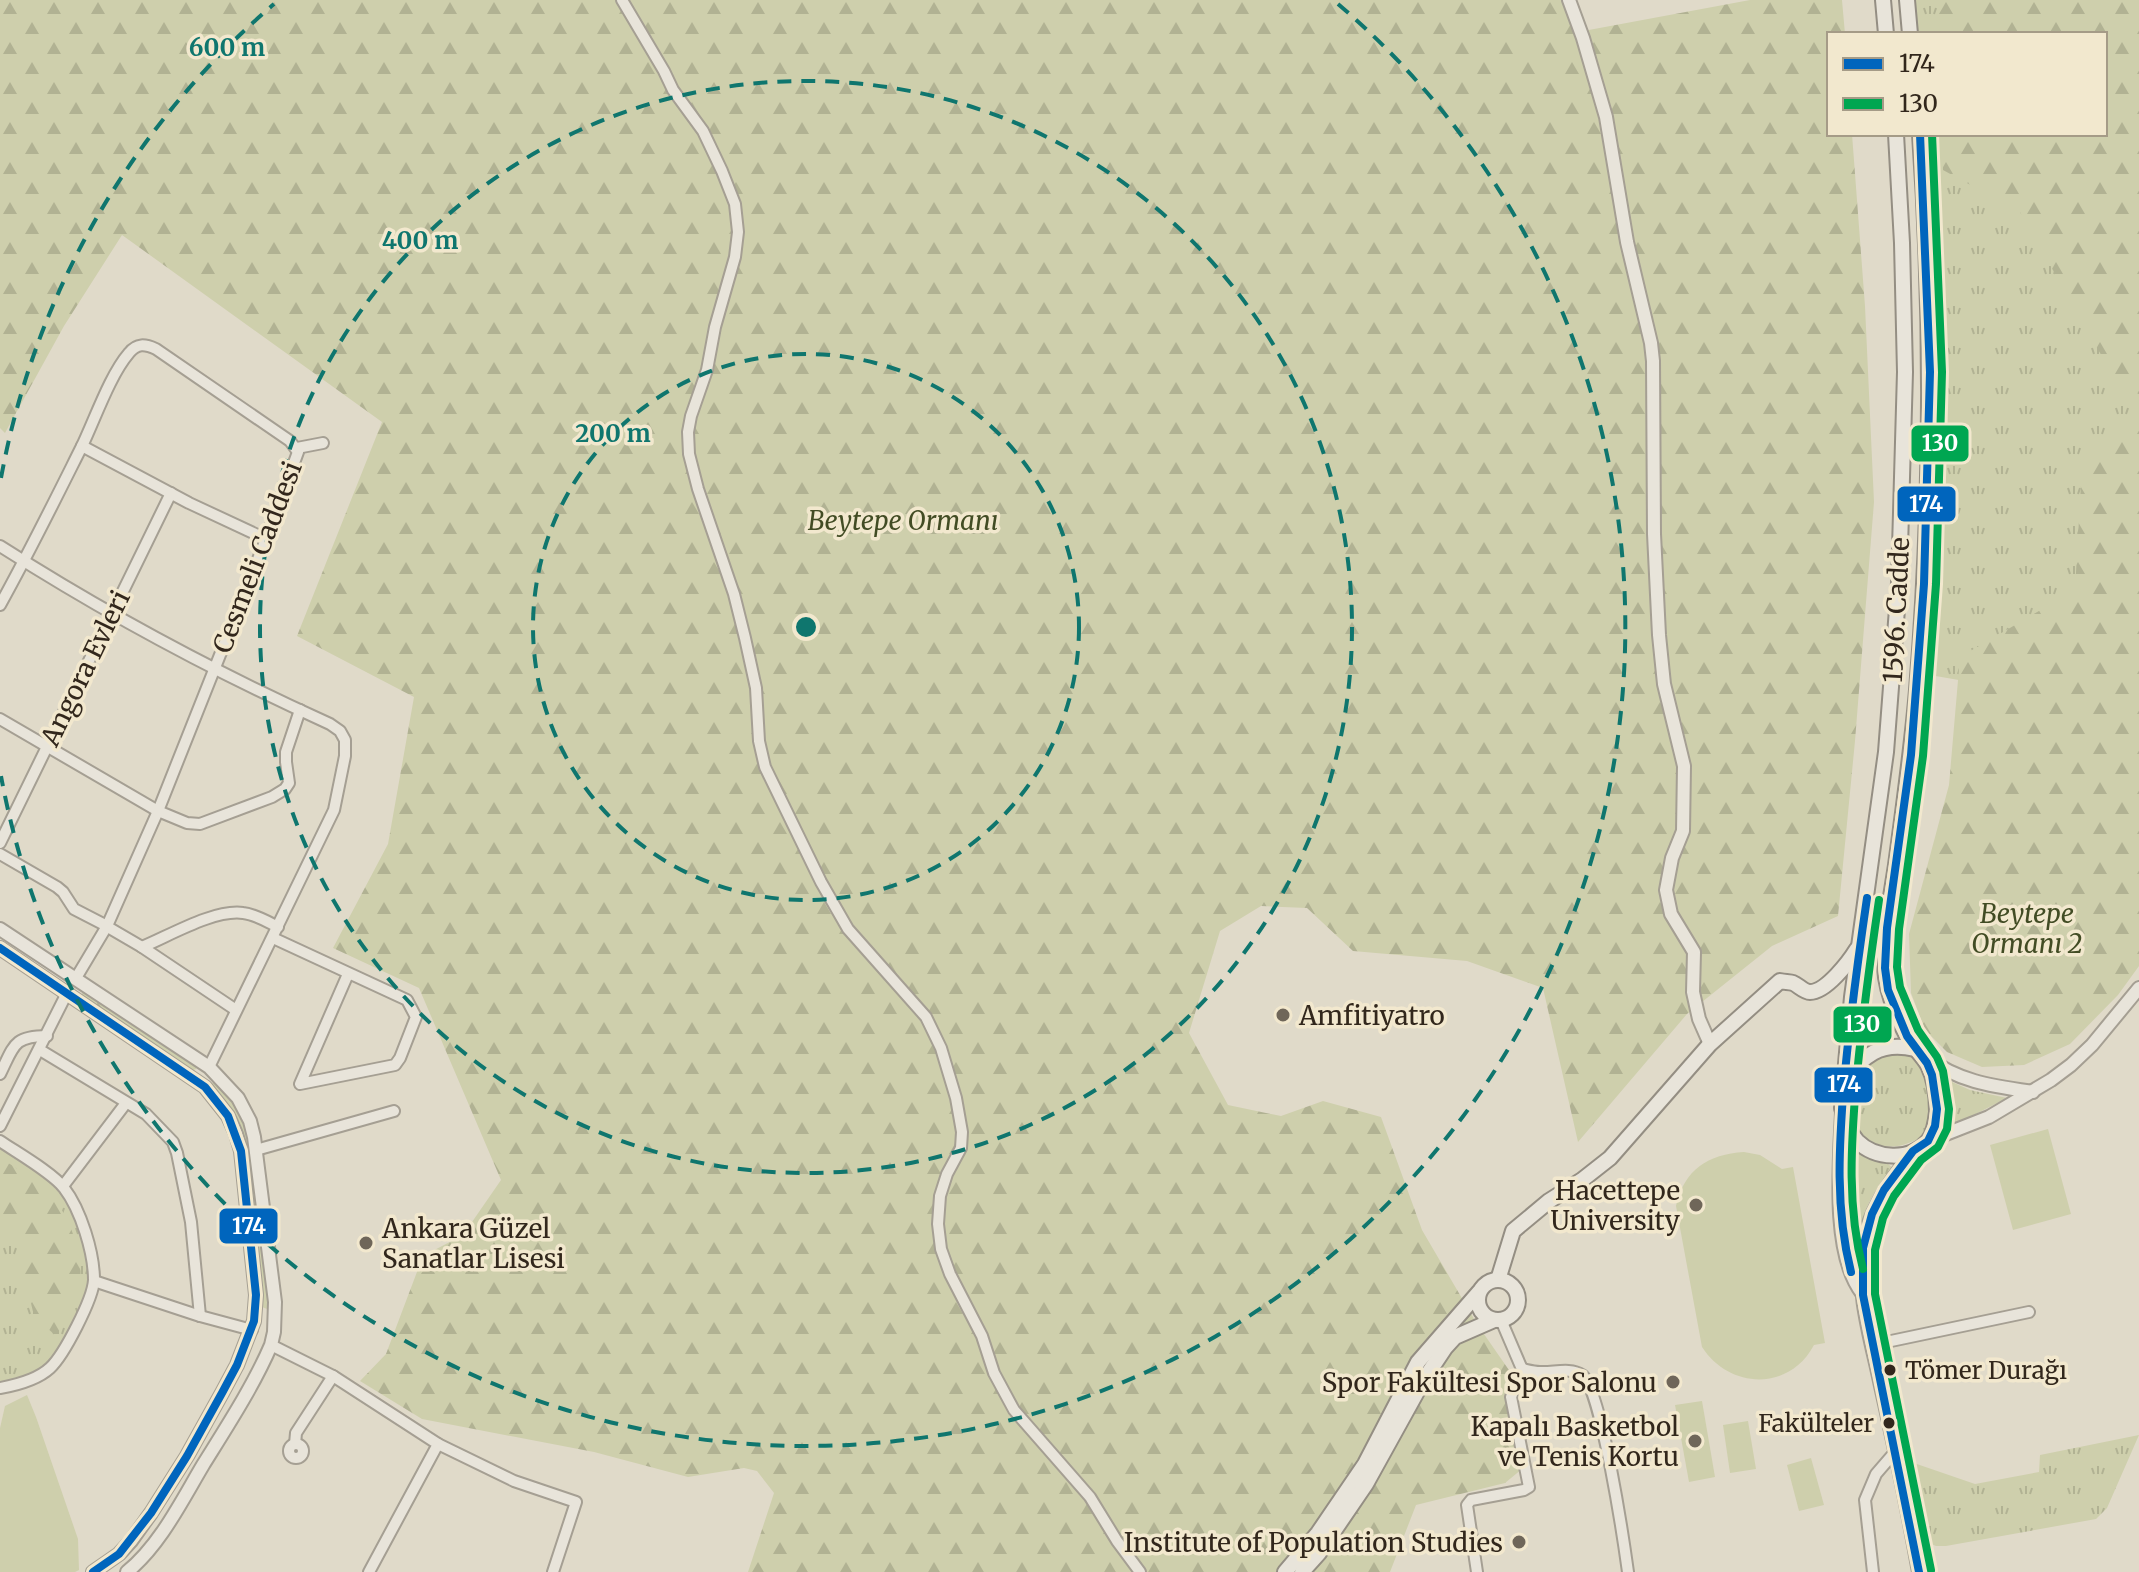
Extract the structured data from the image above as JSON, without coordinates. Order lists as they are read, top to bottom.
{
  "streets": {
    "main road": ["1596. Cadde"],
    "street": ["Cesmeli Caddesi", "Angora Evleri"]
  },
  "parks": ["Beytepe Ormanı", "Beytepe Ormanı 2"],
  "places": [
    "Amfitiyatro",
    "Hacettepe University",
    "Ankara Güzel Sanatlar Lisesi",
    "Tömer Durağı",
    "Spor Fakültesi Spor Salonu",
    "Fakülteler",
    "Kapalı Basketbol ve Tenis Kortu",
    "Institute of Population Studies"
  ],
  "lines": ["transit line 174", "transit line 130"],
  "legend": ["174", "130"],
  "rings": ["600 m", "400 m", "200 m"]
}
